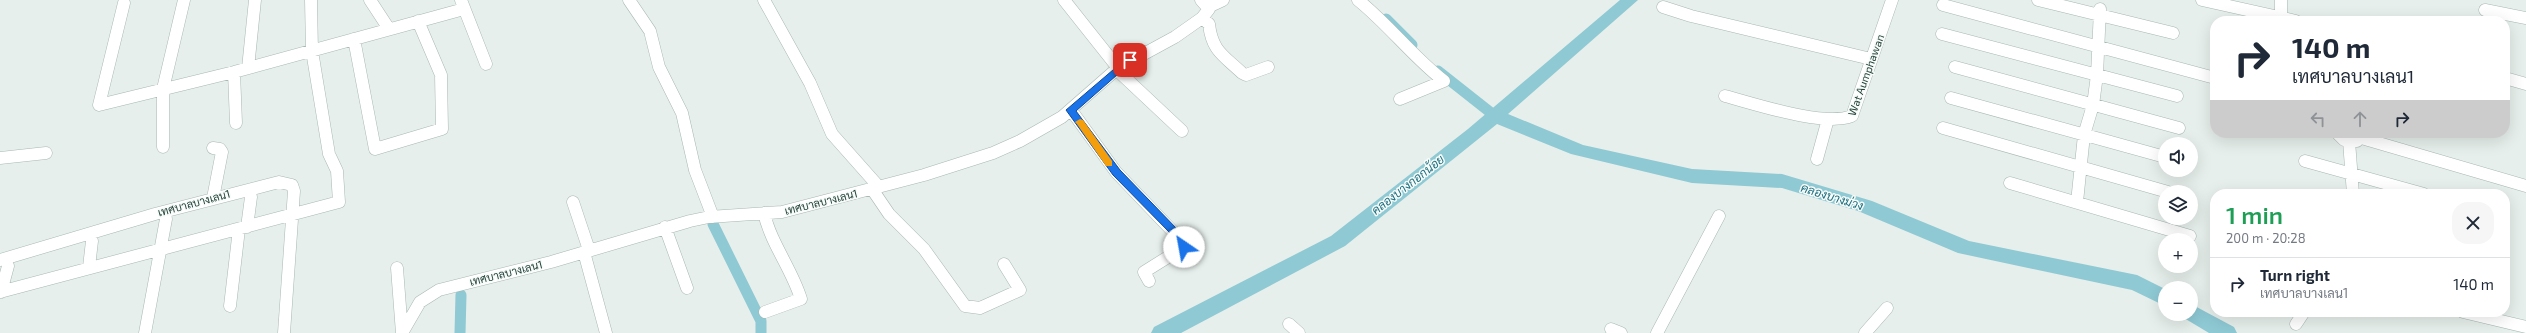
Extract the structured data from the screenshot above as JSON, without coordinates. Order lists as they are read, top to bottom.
{
  "streets": {
    "street": ["Wat Aumphawan", "เทศบาลบางเลน1"]
  },
  "water": ["คลองบางกอกน้อย", "คลองบางม่วง"],
  "page": {
    "turn": ["140 m", "เทศบาลบางเลน1"],
    "map_buttons": ["+", "−"],
    "heading": ["1 min", "200 m · 20:28"],
    "list": [
      {
        "name": "Turn right",
        "note": "เทศบาลบางเลน1",
        "value": "140 m"
      }
    ]
  }
}
